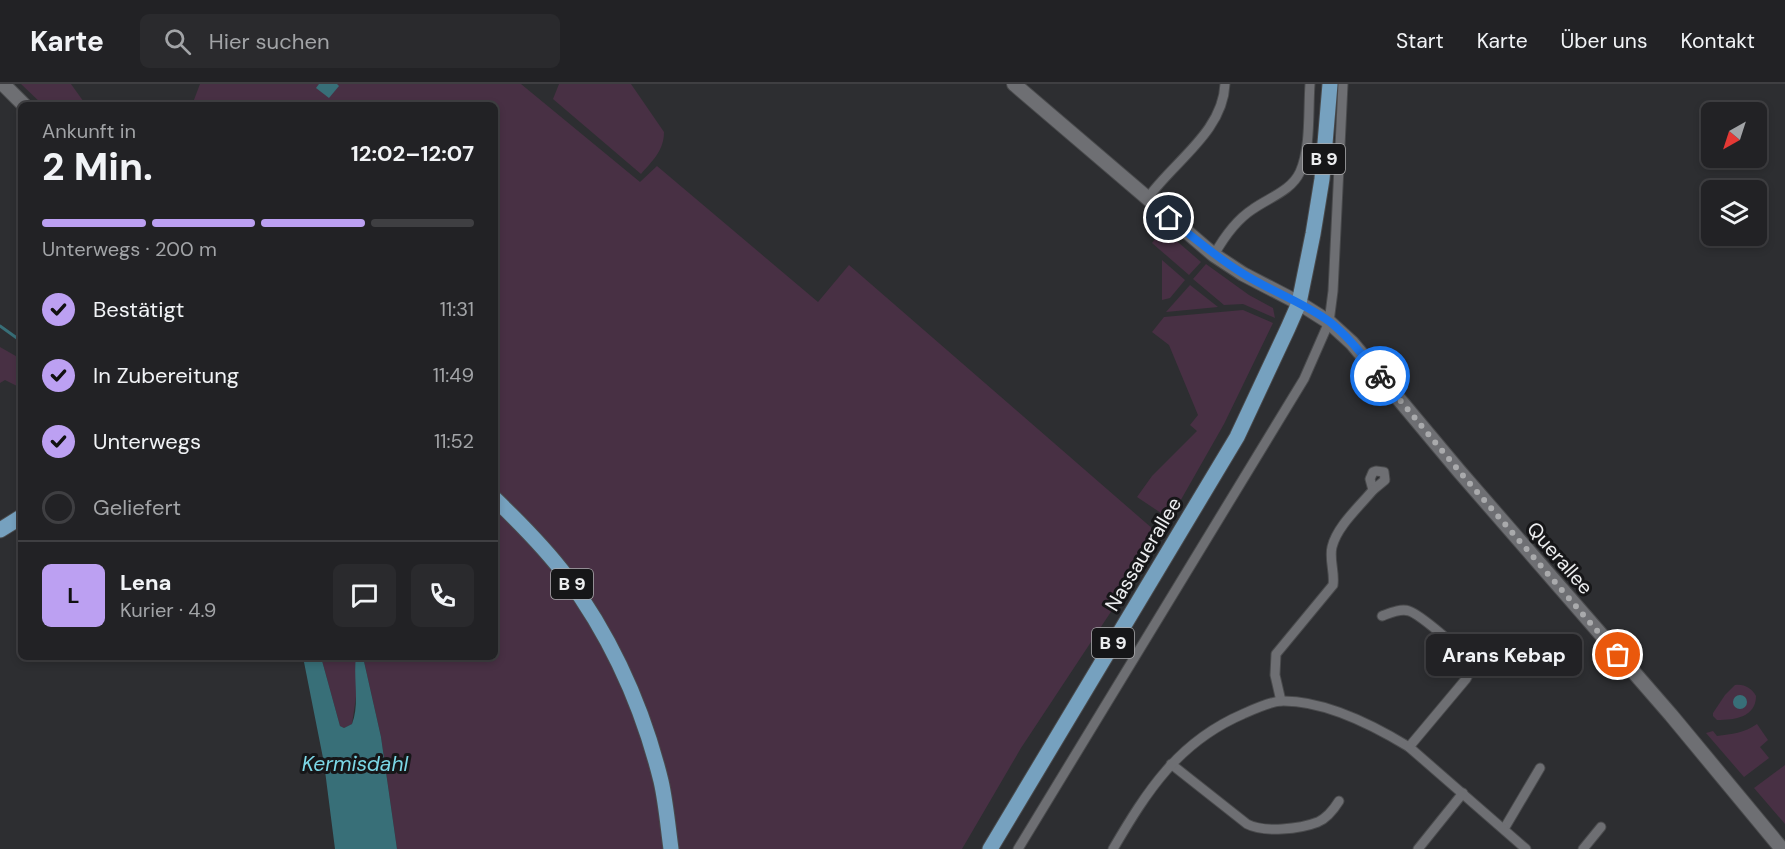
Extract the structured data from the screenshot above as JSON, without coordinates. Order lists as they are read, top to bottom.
{
  "streets": {
    "main road": ["B 9", "Nassauerallee"],
    "street": ["Querallee"]
  },
  "crossings": [
    ["B 9", "Nassauerallee"],
    ["B 9", "Querallee"],
    ["Nassauerallee", "Querallee"]
  ],
  "water": ["Kermisdahl"],
  "places": ["Arans Kebap"],
  "north": "bottom left",
  "page": {
    "header": "Karte",
    "search": "Hier suchen",
    "nav": [
      "Start",
      "Karte",
      "Über uns",
      "Kontakt"
    ],
    "heading": ["2 Min.", "Ankunft in", "12:02–12:07"],
    "panel": ["Lena", "Kurier · 4.9"],
    "bar": "Unterwegs · 200 m",
    "list": [
      ["Bestätigt", "11:31"],
      ["In Zubereitung", "11:49"],
      ["Unterwegs", "11:52"],
      "Geliefert"
    ],
    "round": "L",
    "bubble": "Arans Kebap"
  }
}
